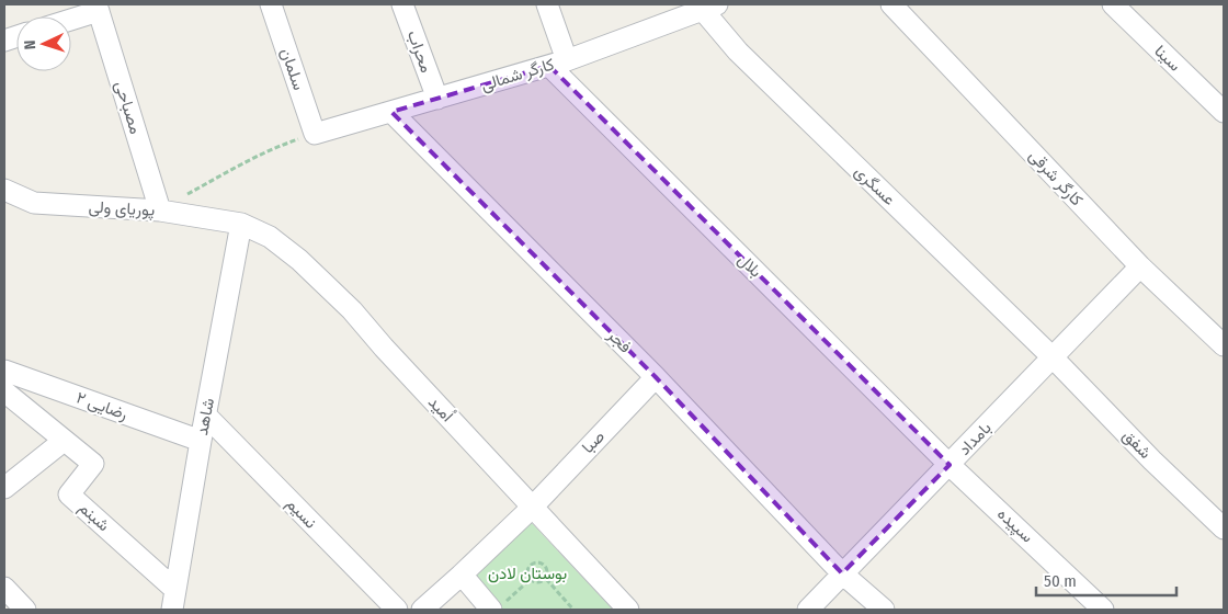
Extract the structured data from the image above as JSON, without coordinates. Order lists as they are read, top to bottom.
{
  "streets": {
    "street": [
      "محراب",
      "سینا",
      "سلمان",
      "کارگر شمالی",
      "مصباحی",
      "کارگر شرقی",
      "عسگری",
      "پوریای ولی",
      "بلال",
      "فجر",
      "رضایی ۲",
      "اُمید",
      "شاهد",
      "بامداد",
      "صبا",
      "شفق",
      "نسیم",
      "شبنم",
      "سپیده"
    ]
  },
  "crossings": [
    ["محراب", "کارگر شمالی"],
    ["سلمان", "کارگر شمالی"],
    ["کارگر شمالی", "عسگری"],
    ["کارگر شمالی", "بلال"],
    ["کارگر شمالی", "فجر"],
    ["مصباحی", "پوریای ولی"],
    ["کارگر شرقی", "بامداد"],
    ["عسگری", "بامداد"],
    ["عسگری", "شفق"],
    ["پوریای ولی", "اُمید"],
    ["پوریای ولی", "شاهد"],
    ["بلال", "بامداد"],
    ["بلال", "سپیده"],
    ["فجر", "بامداد"],
    ["فجر", "صبا"],
    ["رضایی ۲", "شاهد"],
    ["اُمید", "شاهد"],
    ["اُمید", "صبا"],
    ["شاهد", "نسیم"],
    ["شاهد", "شبنم"],
    ["بامداد", "شفق"],
    ["بامداد", "سپیده"]
  ],
  "parks": ["بوستان لادن"],
  "scale_bar": "50 m",
  "north": "left"
}
